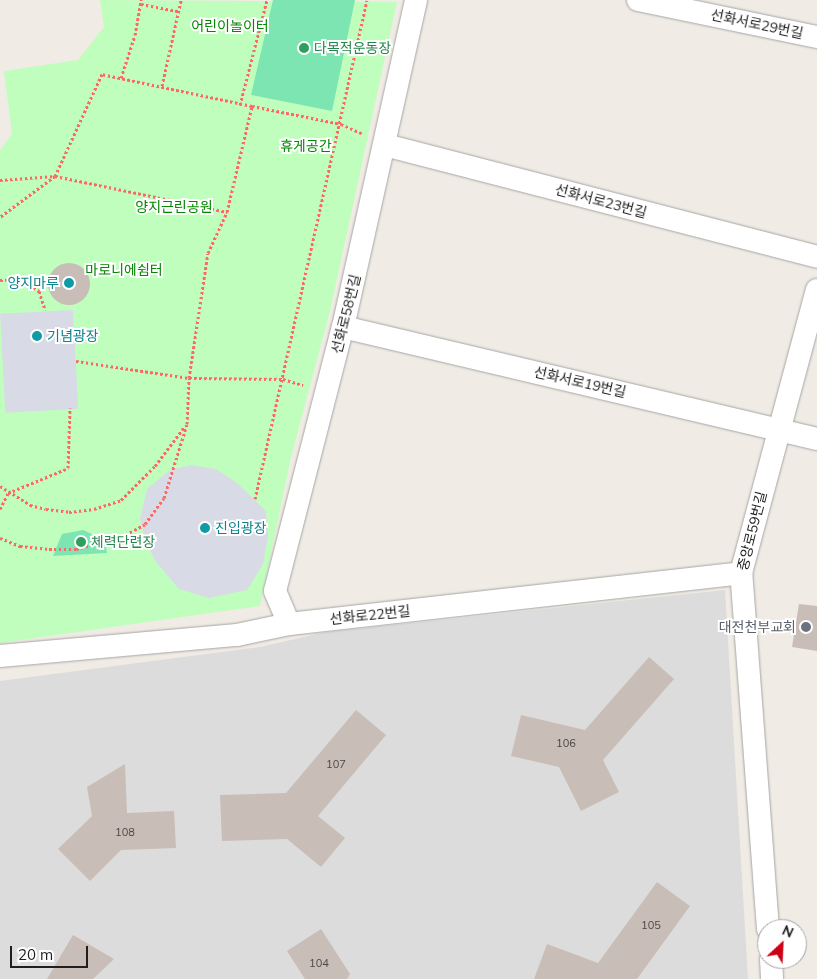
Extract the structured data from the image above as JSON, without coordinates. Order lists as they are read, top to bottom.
{
  "streets": {
    "street": [
      "선화서로29번길",
      "선화서로23번길",
      "선화로58번길",
      "선화서로19번길",
      "중앙로59번길",
      "선화로22번길"
    ]
  },
  "crossings": [
    ["선화서로23번길", "선화로58번길"],
    ["선화로58번길", "선화서로19번길"],
    ["선화로58번길", "선화로22번길"],
    ["선화서로19번길", "중앙로59번길"],
    ["중앙로59번길", "선화로22번길"]
  ],
  "parks": [
    "어린이놀이터",
    "휴게공간",
    "양지근린공원",
    "마로니에쉼터"
  ],
  "places": [
    "다목적운동장",
    "양지마루",
    "기념광장",
    "진입광장",
    "체력단련장",
    "대전천부교회"
  ],
  "house_numbers": [
    "106",
    "107",
    "108",
    "105",
    "104"
  ],
  "scale_bar": "20 m",
  "north": "top right"
}
